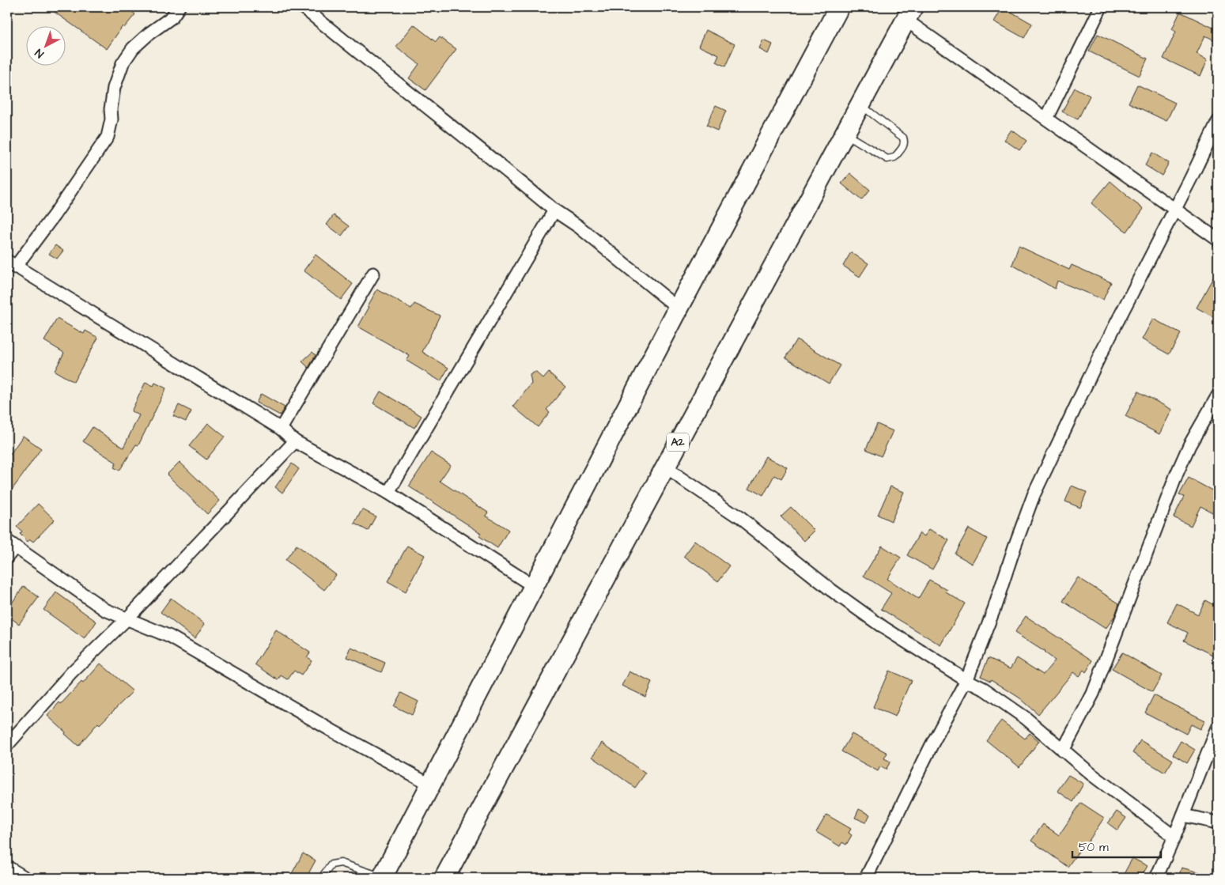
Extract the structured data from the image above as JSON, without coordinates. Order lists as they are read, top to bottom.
{
  "streets": {
    "highway": ["A2"]
  },
  "scale_bar": "50 m",
  "north": "bottom left"
}
